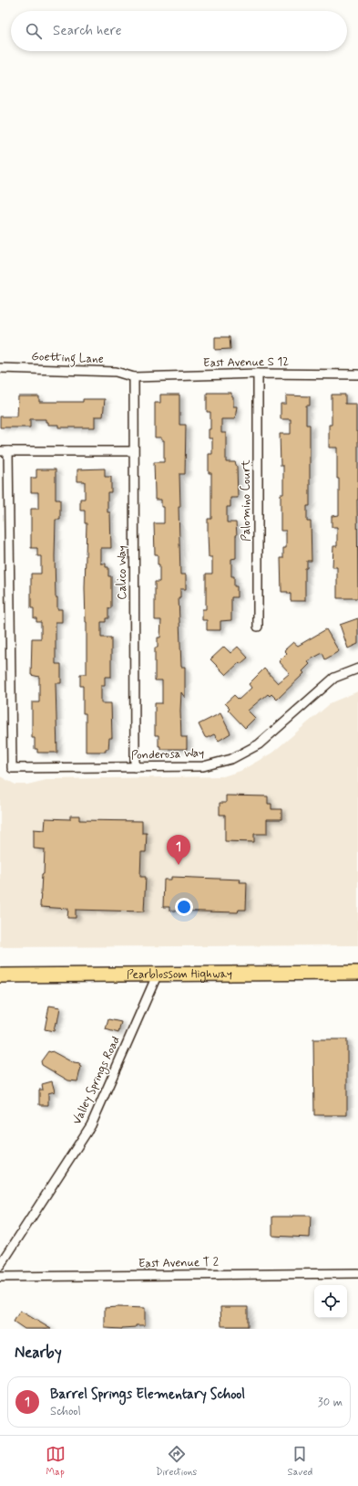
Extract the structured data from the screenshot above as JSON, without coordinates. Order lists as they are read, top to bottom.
{
  "streets": {
    "main road": ["Pearblossom Highway"],
    "street": [
      "Goetting Lane",
      "East Avenue S 12",
      "Palomino Court",
      "Calico Way",
      "Ponderosa Way",
      "Valley Springs Road",
      "East Avenue T 2"
    ]
  },
  "crossings": [
    ["Goetting Lane", "East Avenue S 12"],
    ["Goetting Lane", "Calico Way"],
    ["East Avenue S 12", "Palomino Court"],
    ["East Avenue S 12", "Calico Way"],
    ["Calico Way", "Ponderosa Way"],
    ["Pearblossom Highway", "Valley Springs Road"]
  ],
  "page": {
    "search": "Search here",
    "pins": "1",
    "heading": "Nearby",
    "list": [
      {
        "mark": "1",
        "name": "Barrel Springs Elementary School",
        "note": "School",
        "value": "30 m"
      }
    ],
    "nav": ["Map", "Directions", "Saved"]
  }
}
